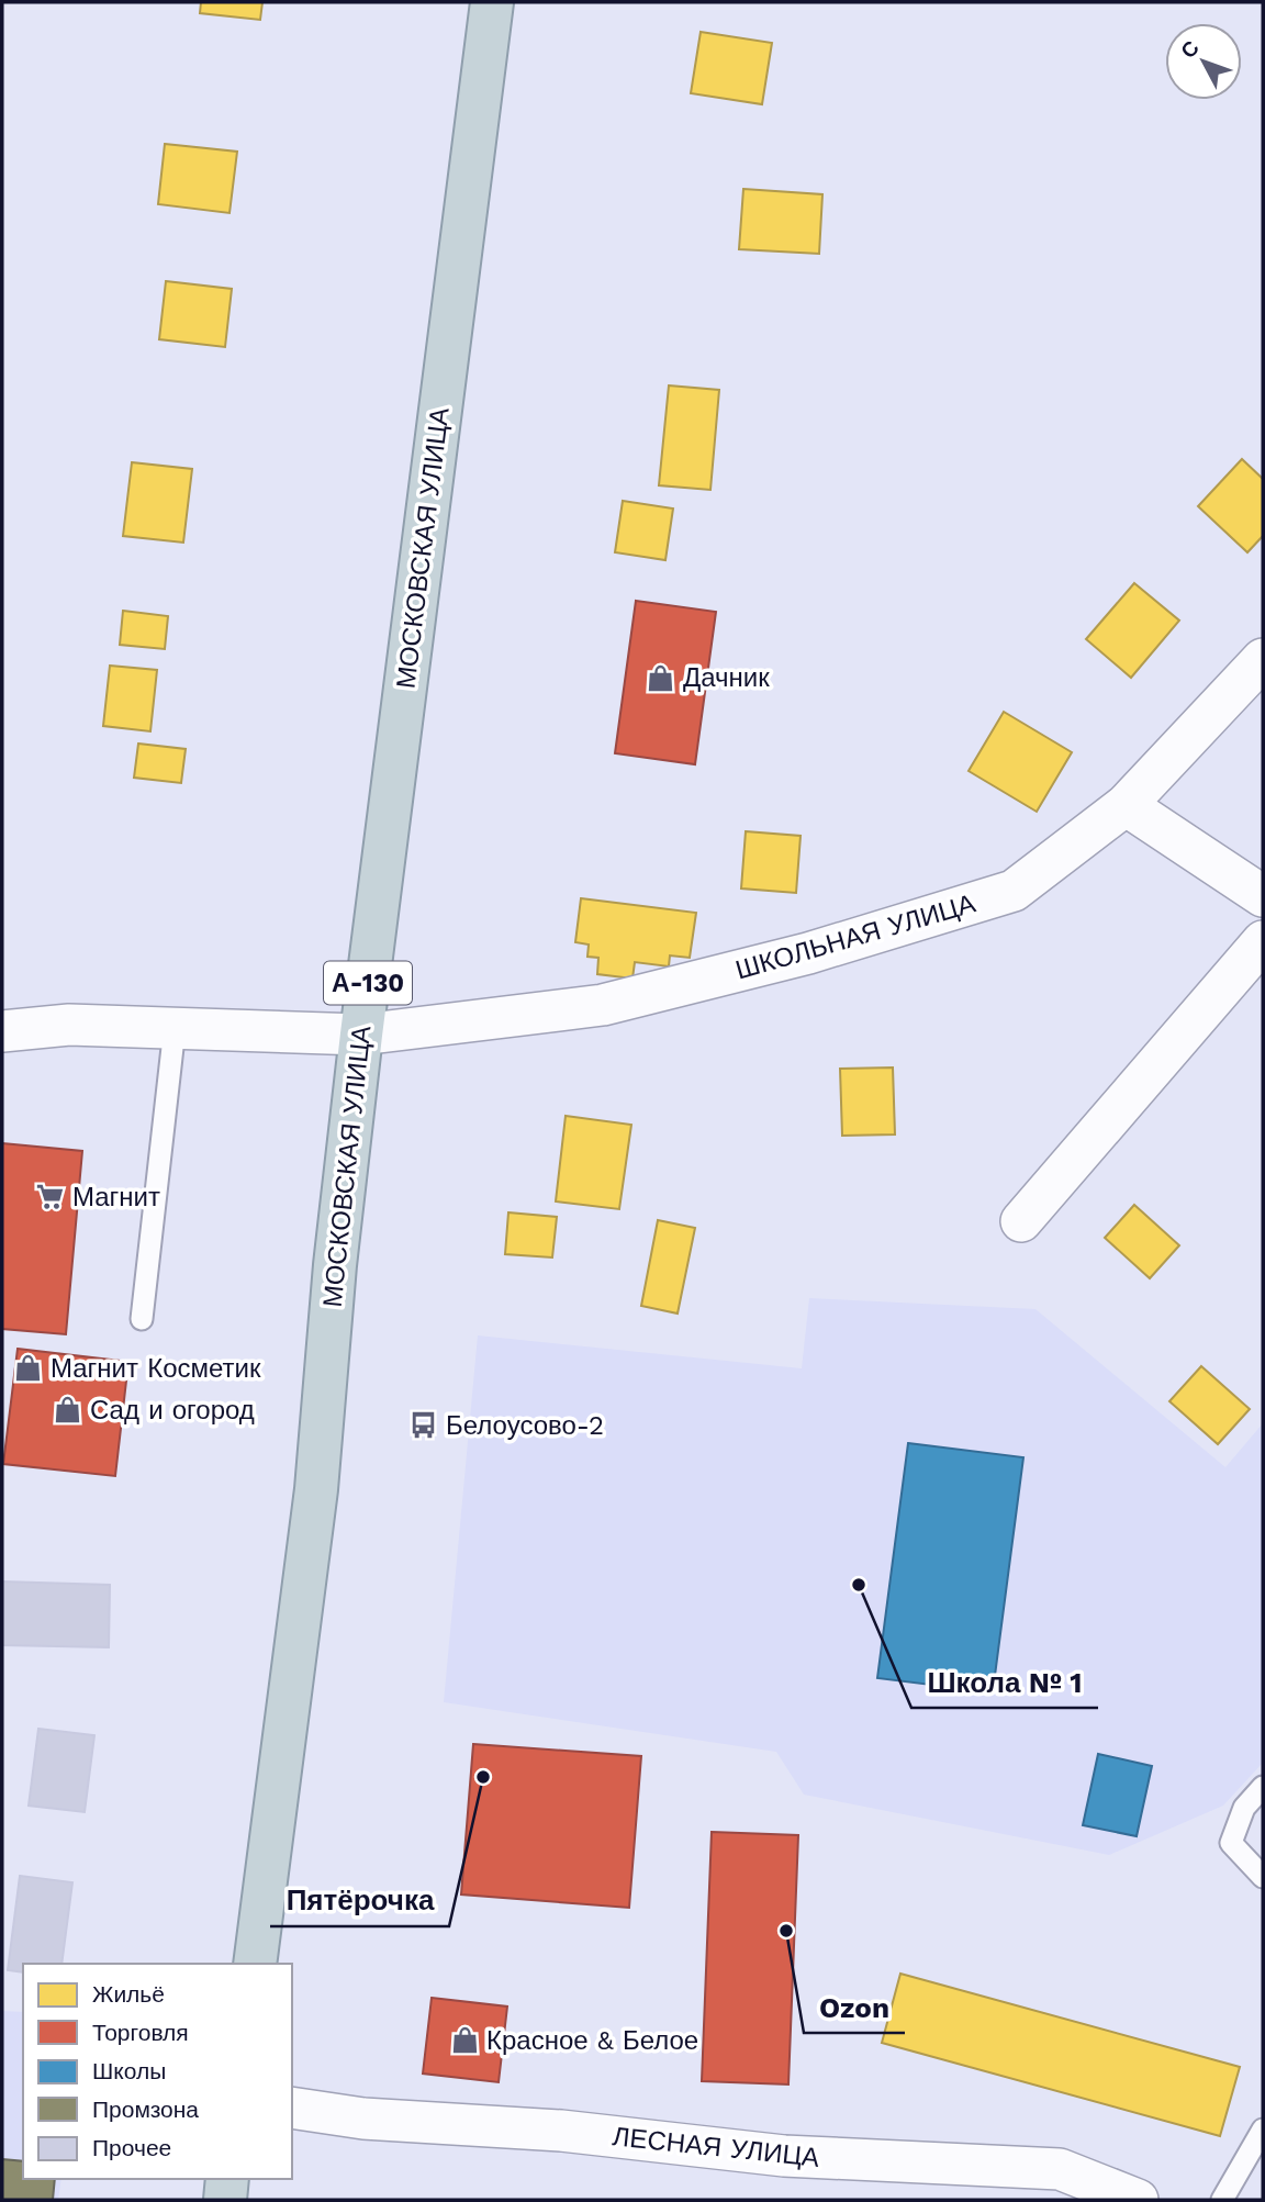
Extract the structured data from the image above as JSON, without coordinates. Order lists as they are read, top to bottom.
{
  "streets": {
    "highway": ["МОСКОВСКАЯ УЛИЦА", "А-130"],
    "street": ["ШКОЛЬНАЯ УЛИЦА", "ЛЕСНАЯ УЛИЦА"]
  },
  "crossings": [
    ["МОСКОВСКАЯ УЛИЦА", "ШКОЛЬНАЯ УЛИЦА"]
  ],
  "places": {
    "shop": [
      "Дачник",
      "Магнит Косметик",
      "Сад и огород",
      "Красное & Белое"
    ],
    "supermarket": ["Магнит"],
    "bus stop": ["Белоусово-2"],
    "other": ["Школа № 1", "Пятёрочка", "Ozon"]
  },
  "legend": [
    "Жильё",
    "Торговля",
    "Школы",
    "Промзона",
    "Прочее"
  ],
  "north": "top left"
}
